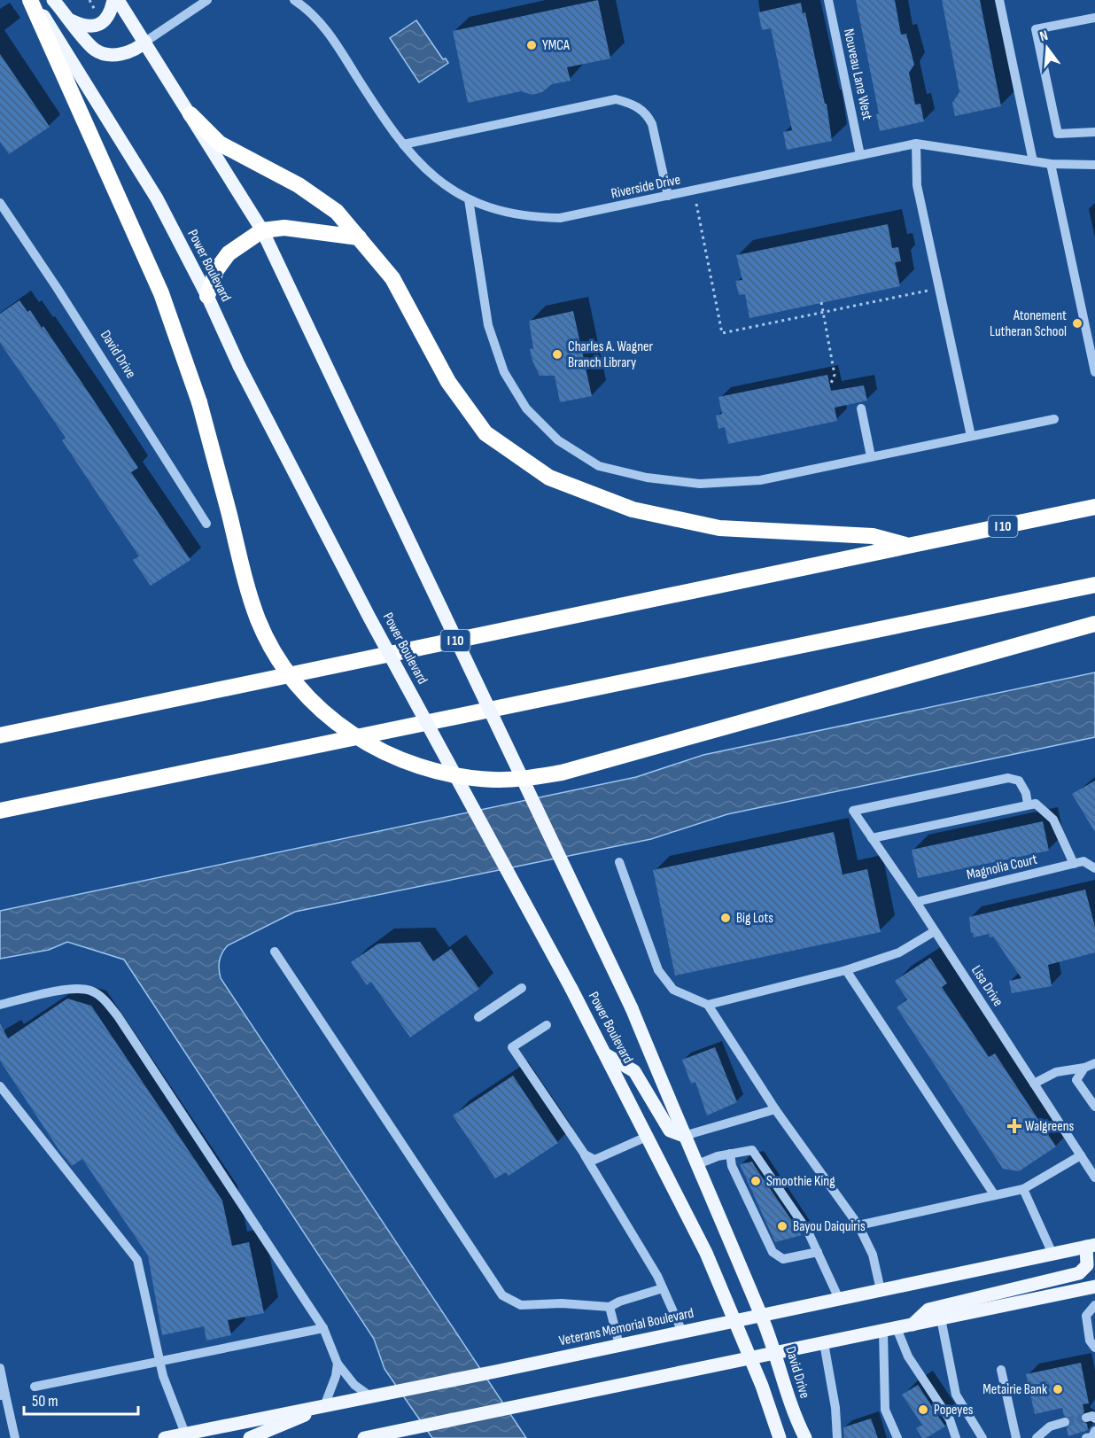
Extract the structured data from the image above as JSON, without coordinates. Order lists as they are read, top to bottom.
{
  "streets": {
    "highway": ["I 10"],
    "main road": ["Power Boulevard", "David Drive", "Veterans Memorial Boulevard"],
    "street": [
      "Nouveau Lane West",
      "Riverside Drive",
      "Magnolia Court",
      "Lisa Drive"
    ]
  },
  "crossings": [
    ["Nouveau Lane West", "Riverside Drive"],
    ["Power Boulevard", "David Drive"],
    ["Power Boulevard", "Veterans Memorial Boulevard"],
    ["David Drive", "Veterans Memorial Boulevard"],
    ["Magnolia Court", "Lisa Drive"]
  ],
  "places": {
    "other": [
      "YMCA",
      "Atonement Lutheran School",
      "Charles A. Wagner Branch Library",
      "Big Lots",
      "Smoothie King",
      "Bayou Daiquiris",
      "Metairie Bank",
      "Popeyes"
    ],
    "health": ["Walgreens"]
  },
  "scale_bar": "50 m",
  "north": "top"
}
